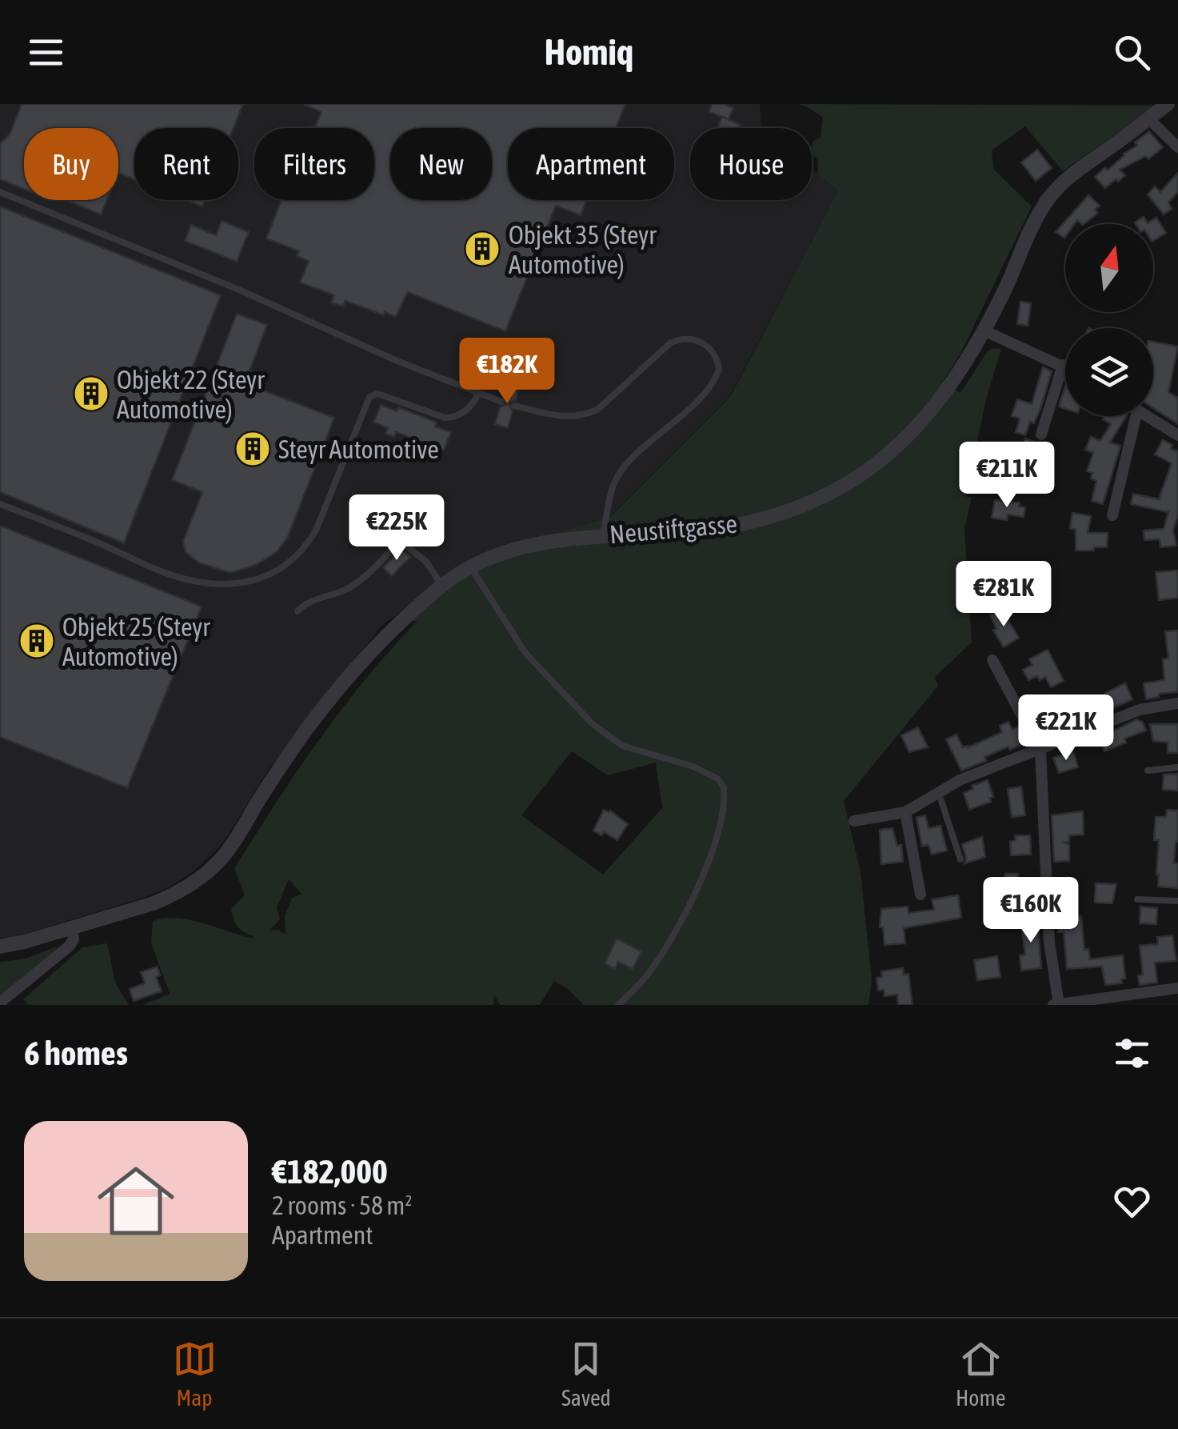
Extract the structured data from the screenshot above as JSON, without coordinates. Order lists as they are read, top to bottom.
{
  "streets": {
    "street": ["Neustiftgasse"]
  },
  "places": {
    "building": [
      "Objekt 35 (Steyr Automotive)",
      "Objekt 22 (Steyr Automotive)",
      "Steyr Automotive",
      "Objekt 25 (Steyr Automotive)"
    ]
  },
  "north": "top",
  "page": {
    "header": "Homiq",
    "chip": [
      "Buy",
      "Rent",
      "Filters",
      "New",
      "Apartment",
      "House"
    ],
    "price": [
      "€182K",
      "€211K",
      "€225K",
      "€281K",
      "€221K",
      "€160K"
    ],
    "heading": "6 homes",
    "list": [
      {
        "name": "€182,000",
        "note": "2 rooms · 58 m² · Apartment"
      }
    ],
    "tabs": ["Map", "Saved", "Home"]
  }
}
